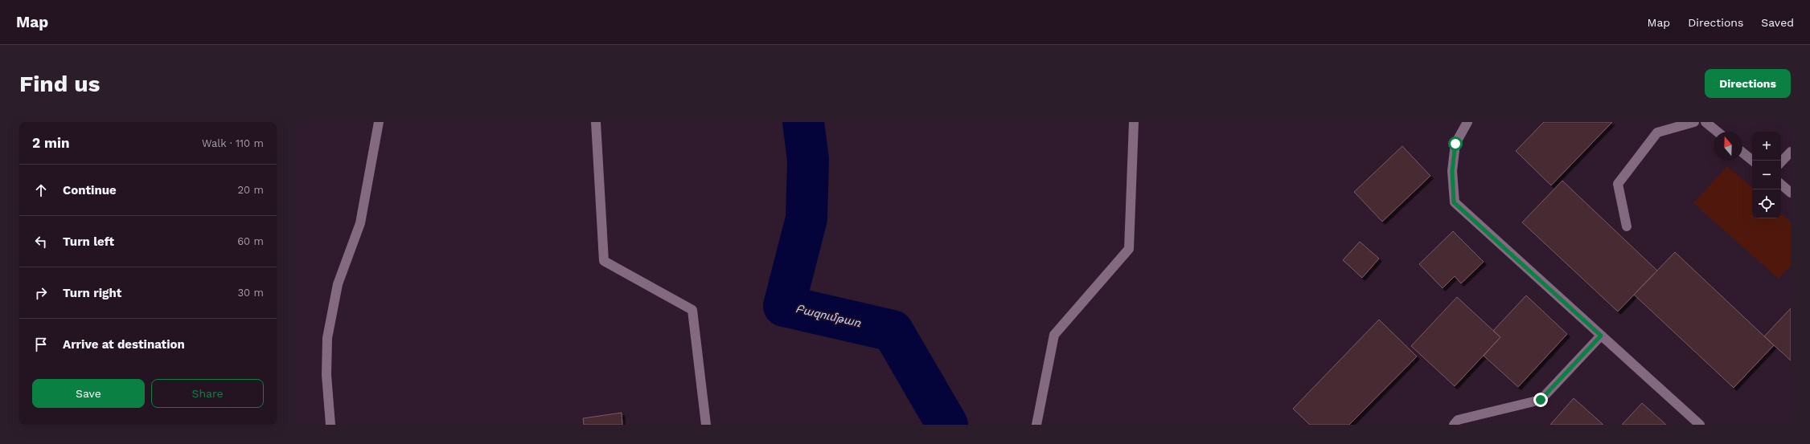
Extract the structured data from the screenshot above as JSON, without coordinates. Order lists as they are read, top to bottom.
{
  "water": ["Բազումթառ"],
  "north": "top",
  "page": {
    "header": "Map",
    "nav": ["Map", "Directions", "Saved"],
    "buttons": [
      "Directions",
      ["Save", "Share"]
    ],
    "title": "Find us",
    "heading": ["2 min", "Walk · 110 m"],
    "map_buttons": ["+", "−"],
    "list": [
      ["Continue", "20 m"],
      ["Turn left", "60 m"],
      ["Turn right", "30 m"],
      "Arrive at destination"
    ]
  }
}
